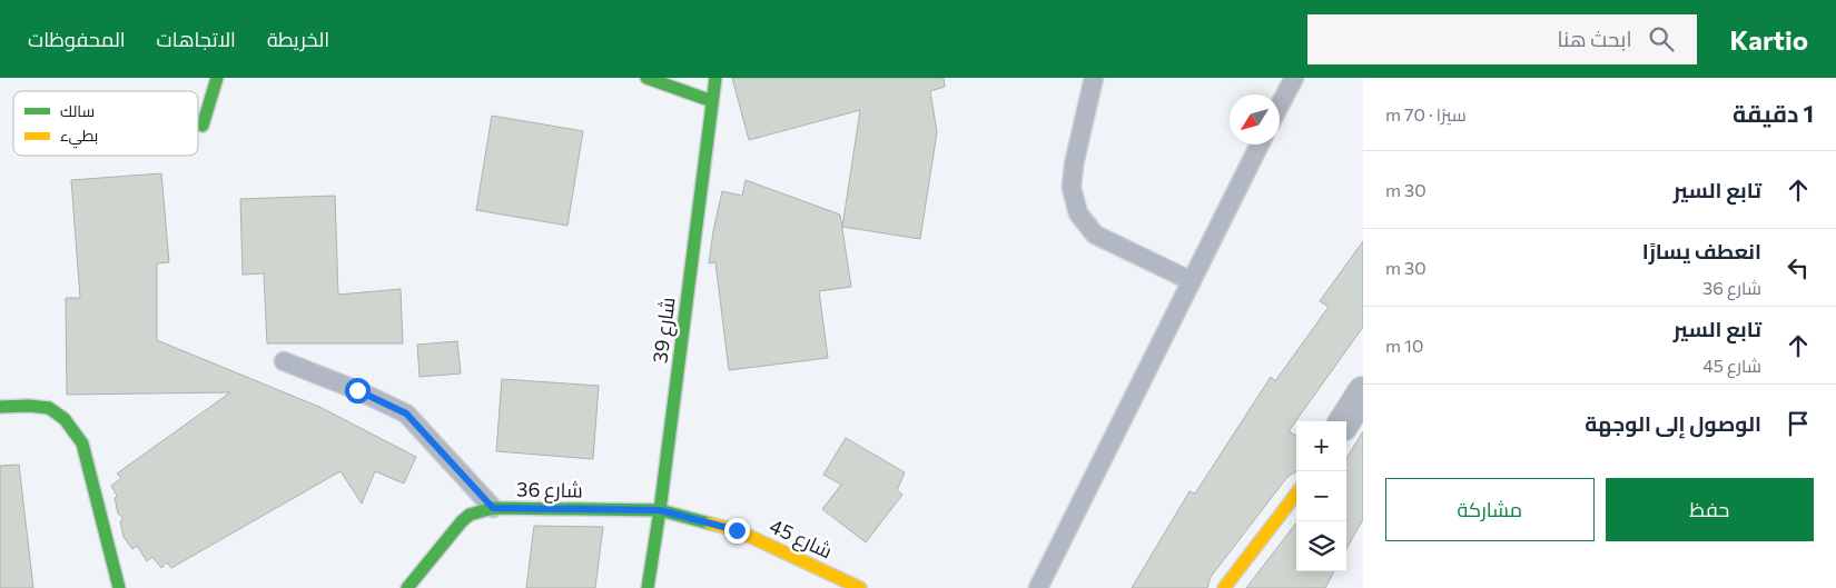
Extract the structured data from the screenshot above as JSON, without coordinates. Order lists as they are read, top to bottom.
{
  "streets": {
    "street": ["شارع 39", "شارع 36", "شارع 45"]
  },
  "crossings": [
    ["شارع 39", "شارع 36"],
    ["شارع 39", "شارع 45"],
    ["شارع 36", "شارع 45"]
  ],
  "legend": ["سالك", "بطيء"],
  "north": "bottom left",
  "page": {
    "header": "Kartio",
    "search": "ابحث هنا",
    "nav": ["الخريطة", "الاتجاهات", "المحفوظات"],
    "heading": ["1 دقيقة", "سيرًا · 70 m"],
    "list": [
      ["تابع السير", "30 m"],
      ["انعطف يسارًا", "شارع 36", "30 m"],
      ["تابع السير", "شارع 45", "10 m"],
      "الوصول إلى الوجهة"
    ],
    "map_buttons": ["+", "−"],
    "buttons": ["حفظ", "مشاركة"]
  }
}
